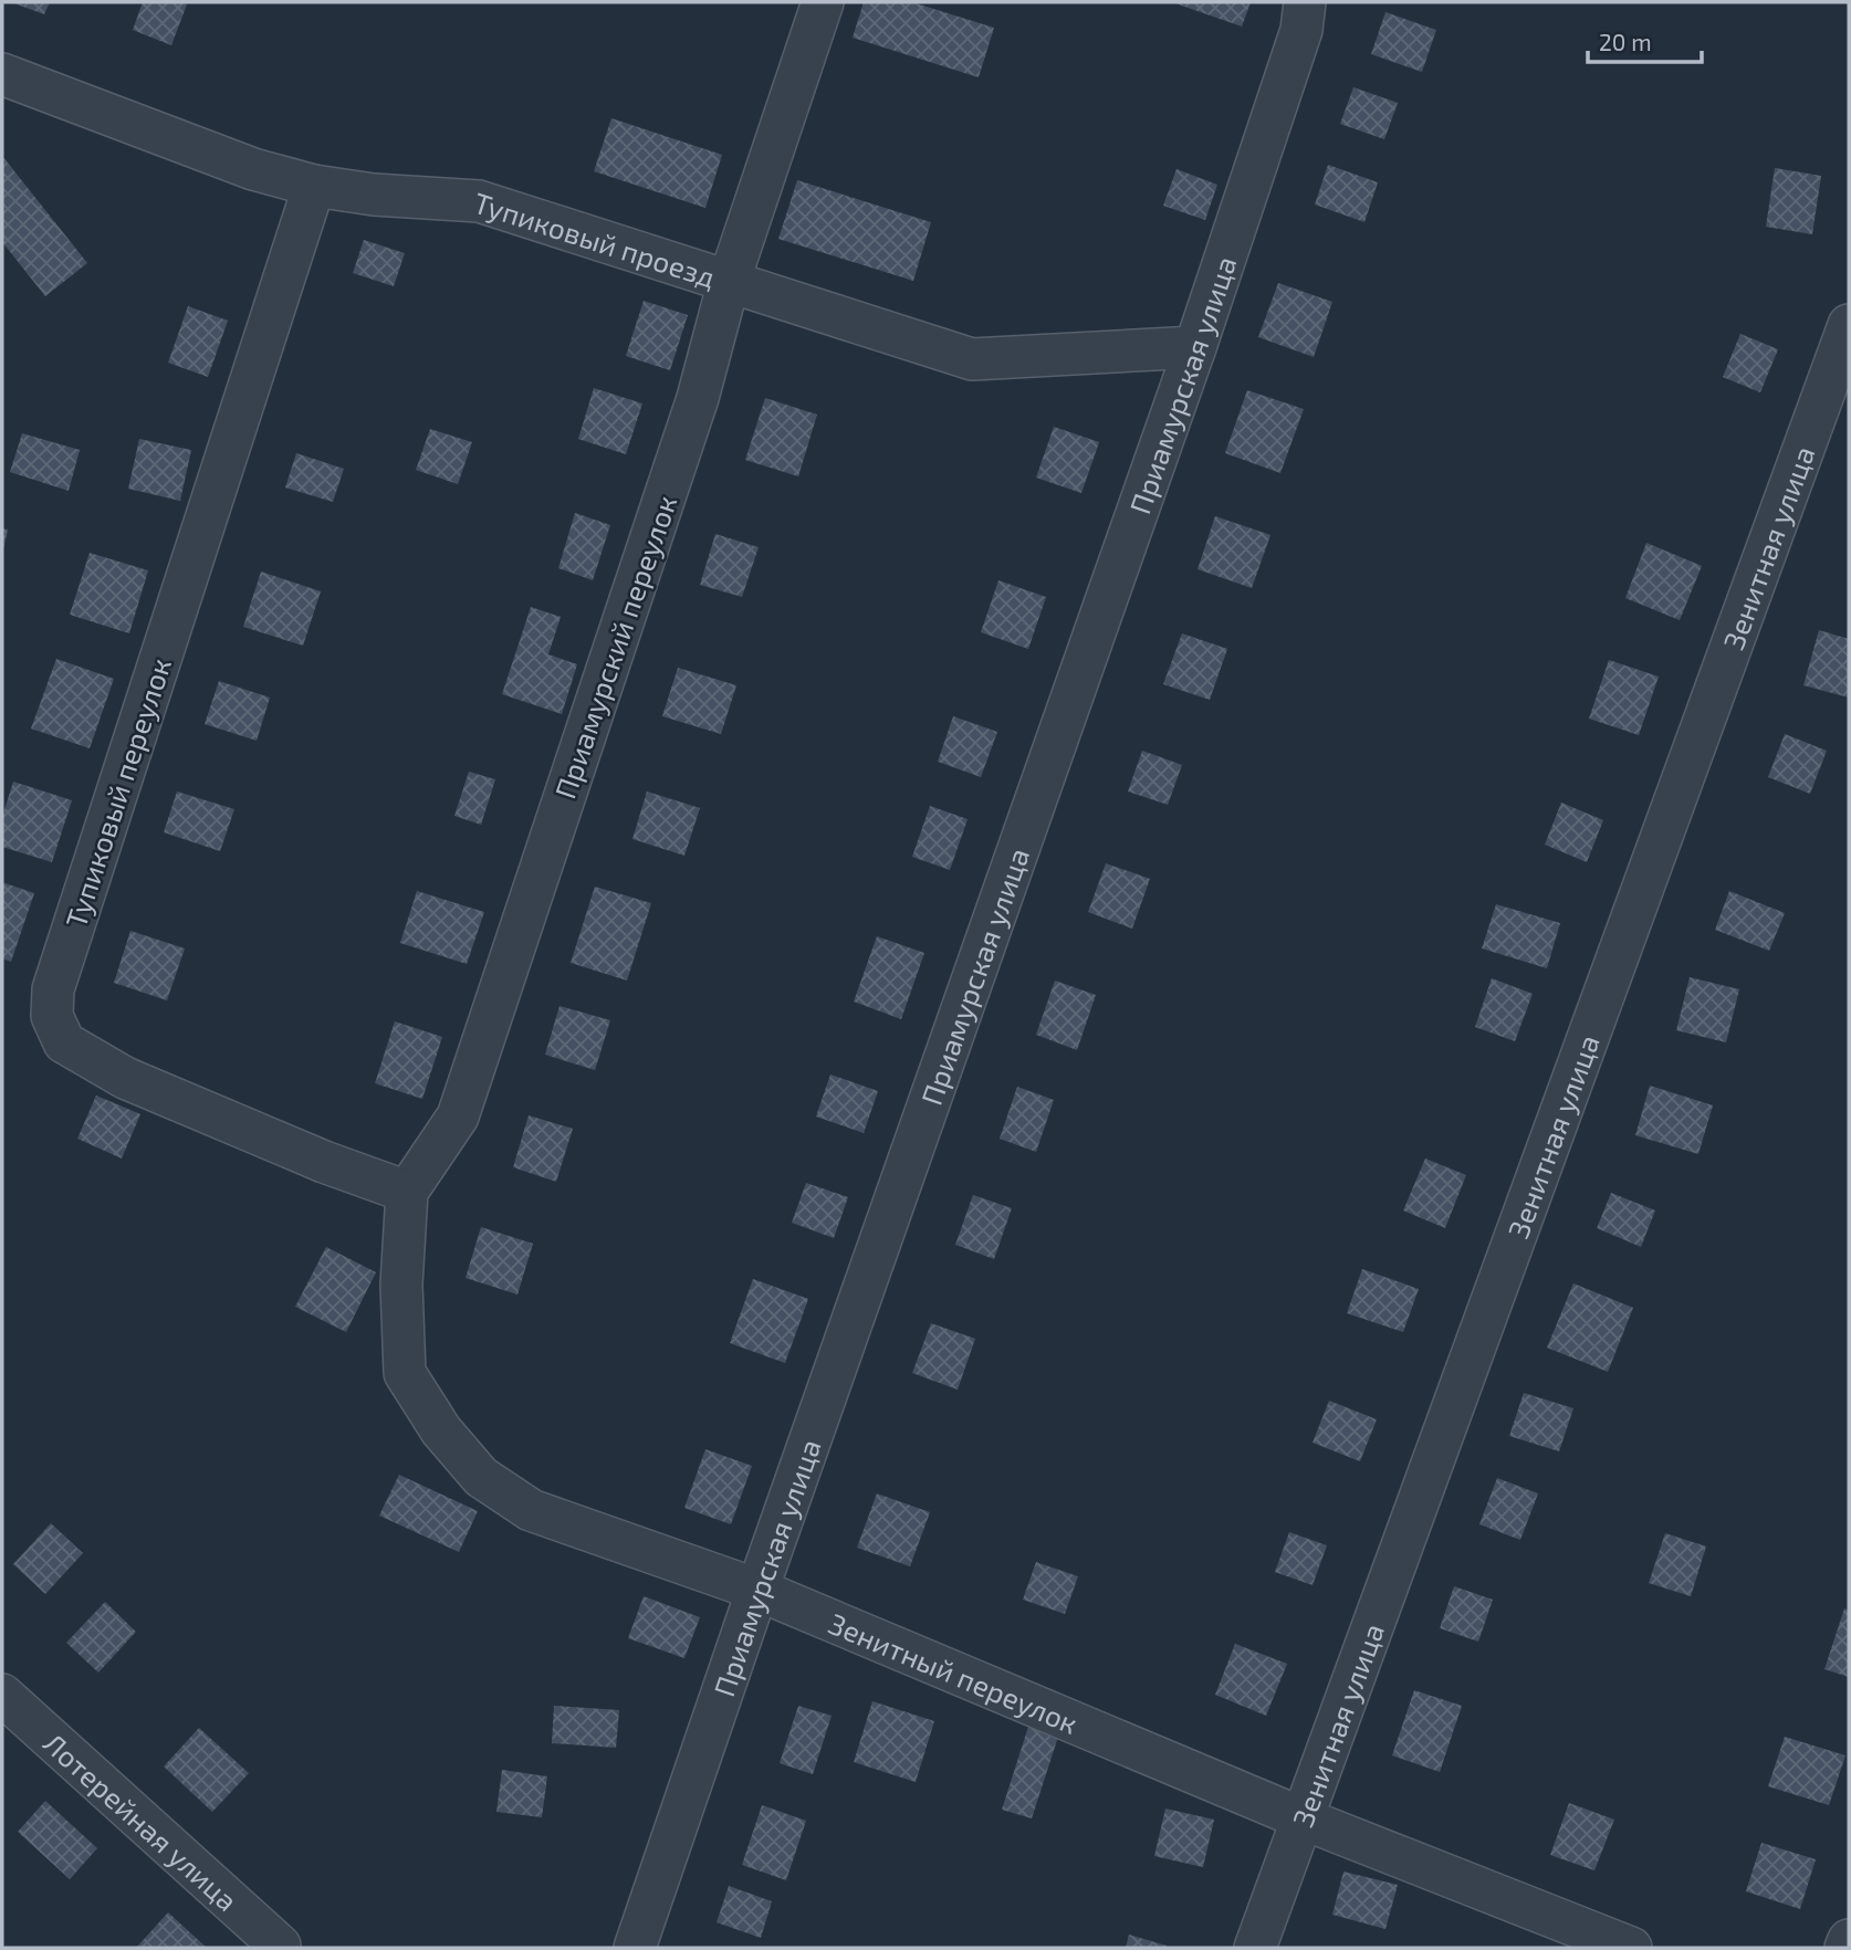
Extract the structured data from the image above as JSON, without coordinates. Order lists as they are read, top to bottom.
{
  "streets": {
    "street": [
      "Тупиковый проезд",
      "Приамурская улица",
      "Зенитная улица",
      "Приамурский переулок",
      "Тупиковый переулок",
      "Зенитный переулок",
      "Лотерейная улица"
    ]
  },
  "crossings": [
    ["Тупиковый проезд", "Приамурская улица"],
    ["Тупиковый проезд", "Приамурский переулок"],
    ["Тупиковый проезд", "Тупиковый переулок"],
    ["Приамурская улица", "Зенитный переулок"],
    ["Зенитная улица", "Зенитный переулок"],
    ["Приамурский переулок", "Тупиковый переулок"],
    ["Приамурский переулок", "Зенитный переулок"],
    ["Тупиковый переулок", "Зенитный переулок"]
  ],
  "scale_bar": "20 m"
}
